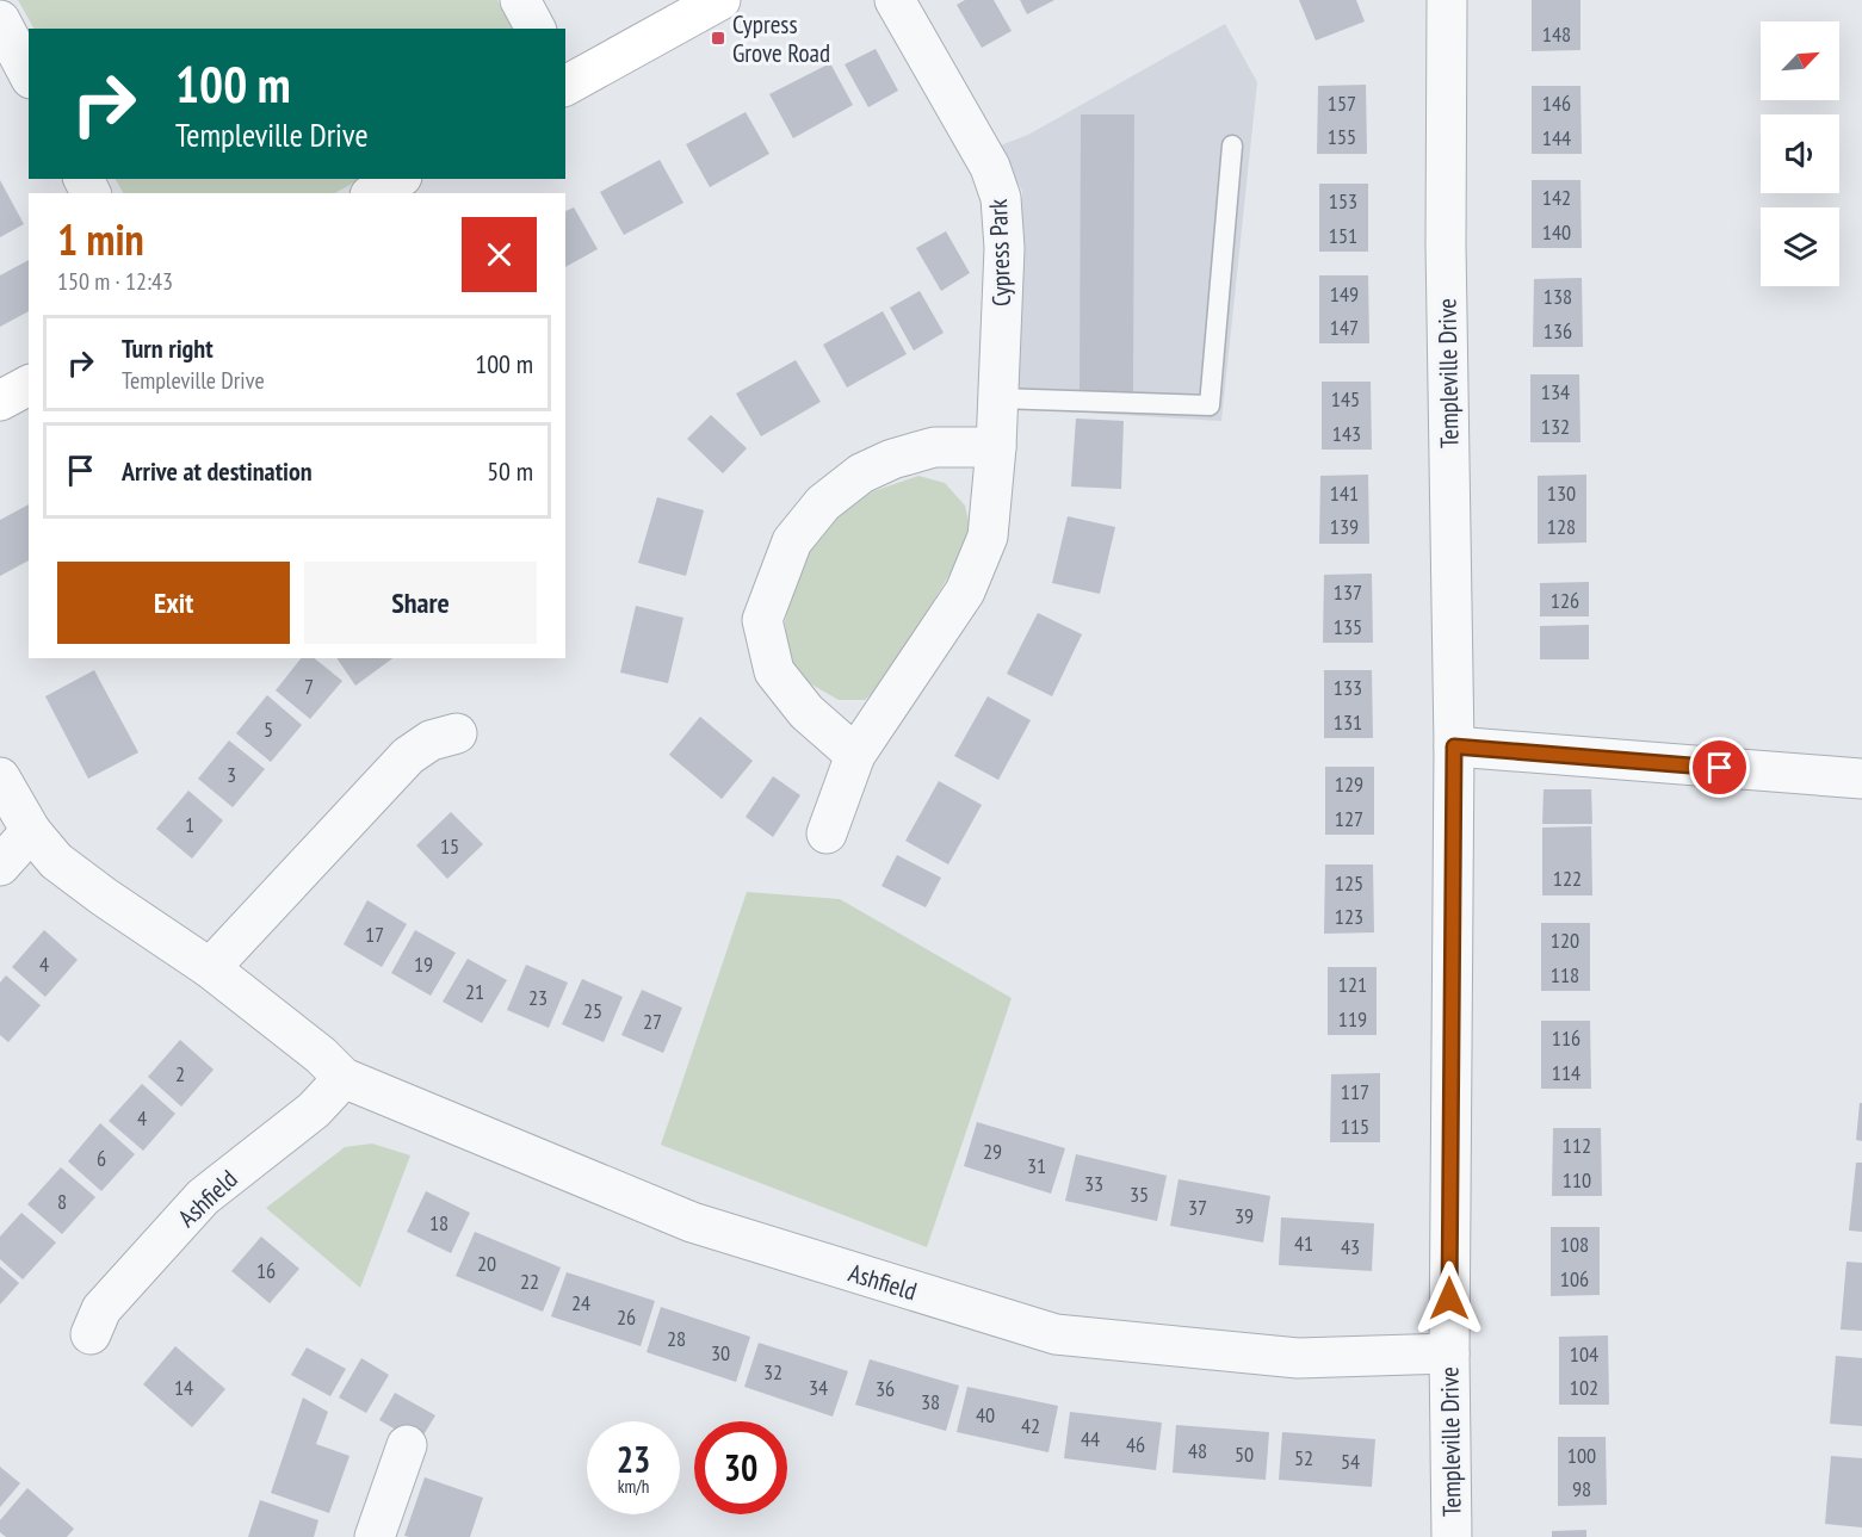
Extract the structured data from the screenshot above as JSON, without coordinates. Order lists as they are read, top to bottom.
{
  "streets": {
    "street": ["Cypress Park", "Templeville Drive", "Ashfield"]
  },
  "crossings": [
    ["Templeville Drive", "Ashfield"]
  ],
  "places": {
    "transit": ["Cypress Grove Road"]
  },
  "house_numbers": [
    "148",
    "157",
    "146",
    "155",
    "144",
    "142",
    "153",
    "140",
    "151",
    "149",
    "138",
    "147",
    "136",
    "134",
    "145",
    "132",
    "143",
    "141",
    "130",
    "139",
    "128",
    "137",
    "126",
    "135",
    "7",
    "133",
    "131",
    "5",
    "3",
    "129",
    "127",
    "1",
    "15",
    "122",
    "125",
    "123",
    "17",
    "120",
    "4",
    "19",
    "118",
    "121",
    "21",
    "23",
    "25",
    "119",
    "27",
    "116",
    "114",
    "2",
    "117",
    "4",
    "115",
    "112",
    "29",
    "6",
    "31",
    "110",
    "33",
    "35",
    "8",
    "37",
    "39",
    "18",
    "41",
    "108",
    "43",
    "20",
    "16",
    "106",
    "22",
    "24",
    "26",
    "28",
    "30",
    "104",
    "32",
    "14",
    "34",
    "102",
    "36",
    "38",
    "40",
    "42",
    "44",
    "46",
    "48",
    "50",
    "100",
    "52",
    "54",
    "98"
  ],
  "north": "top right",
  "page": {
    "turn": ["100 m", "Templeville Drive"],
    "heading": ["1 min", "150 m · 12:43"],
    "list": [
      {
        "name": "Turn right",
        "note": "Templeville Drive",
        "value": "100 m"
      },
      {
        "name": "Arrive at destination",
        "value": "50 m"
      }
    ],
    "buttons": ["Exit", "Share"],
    "speed": "23 km/h",
    "limit": "30"
  }
}
